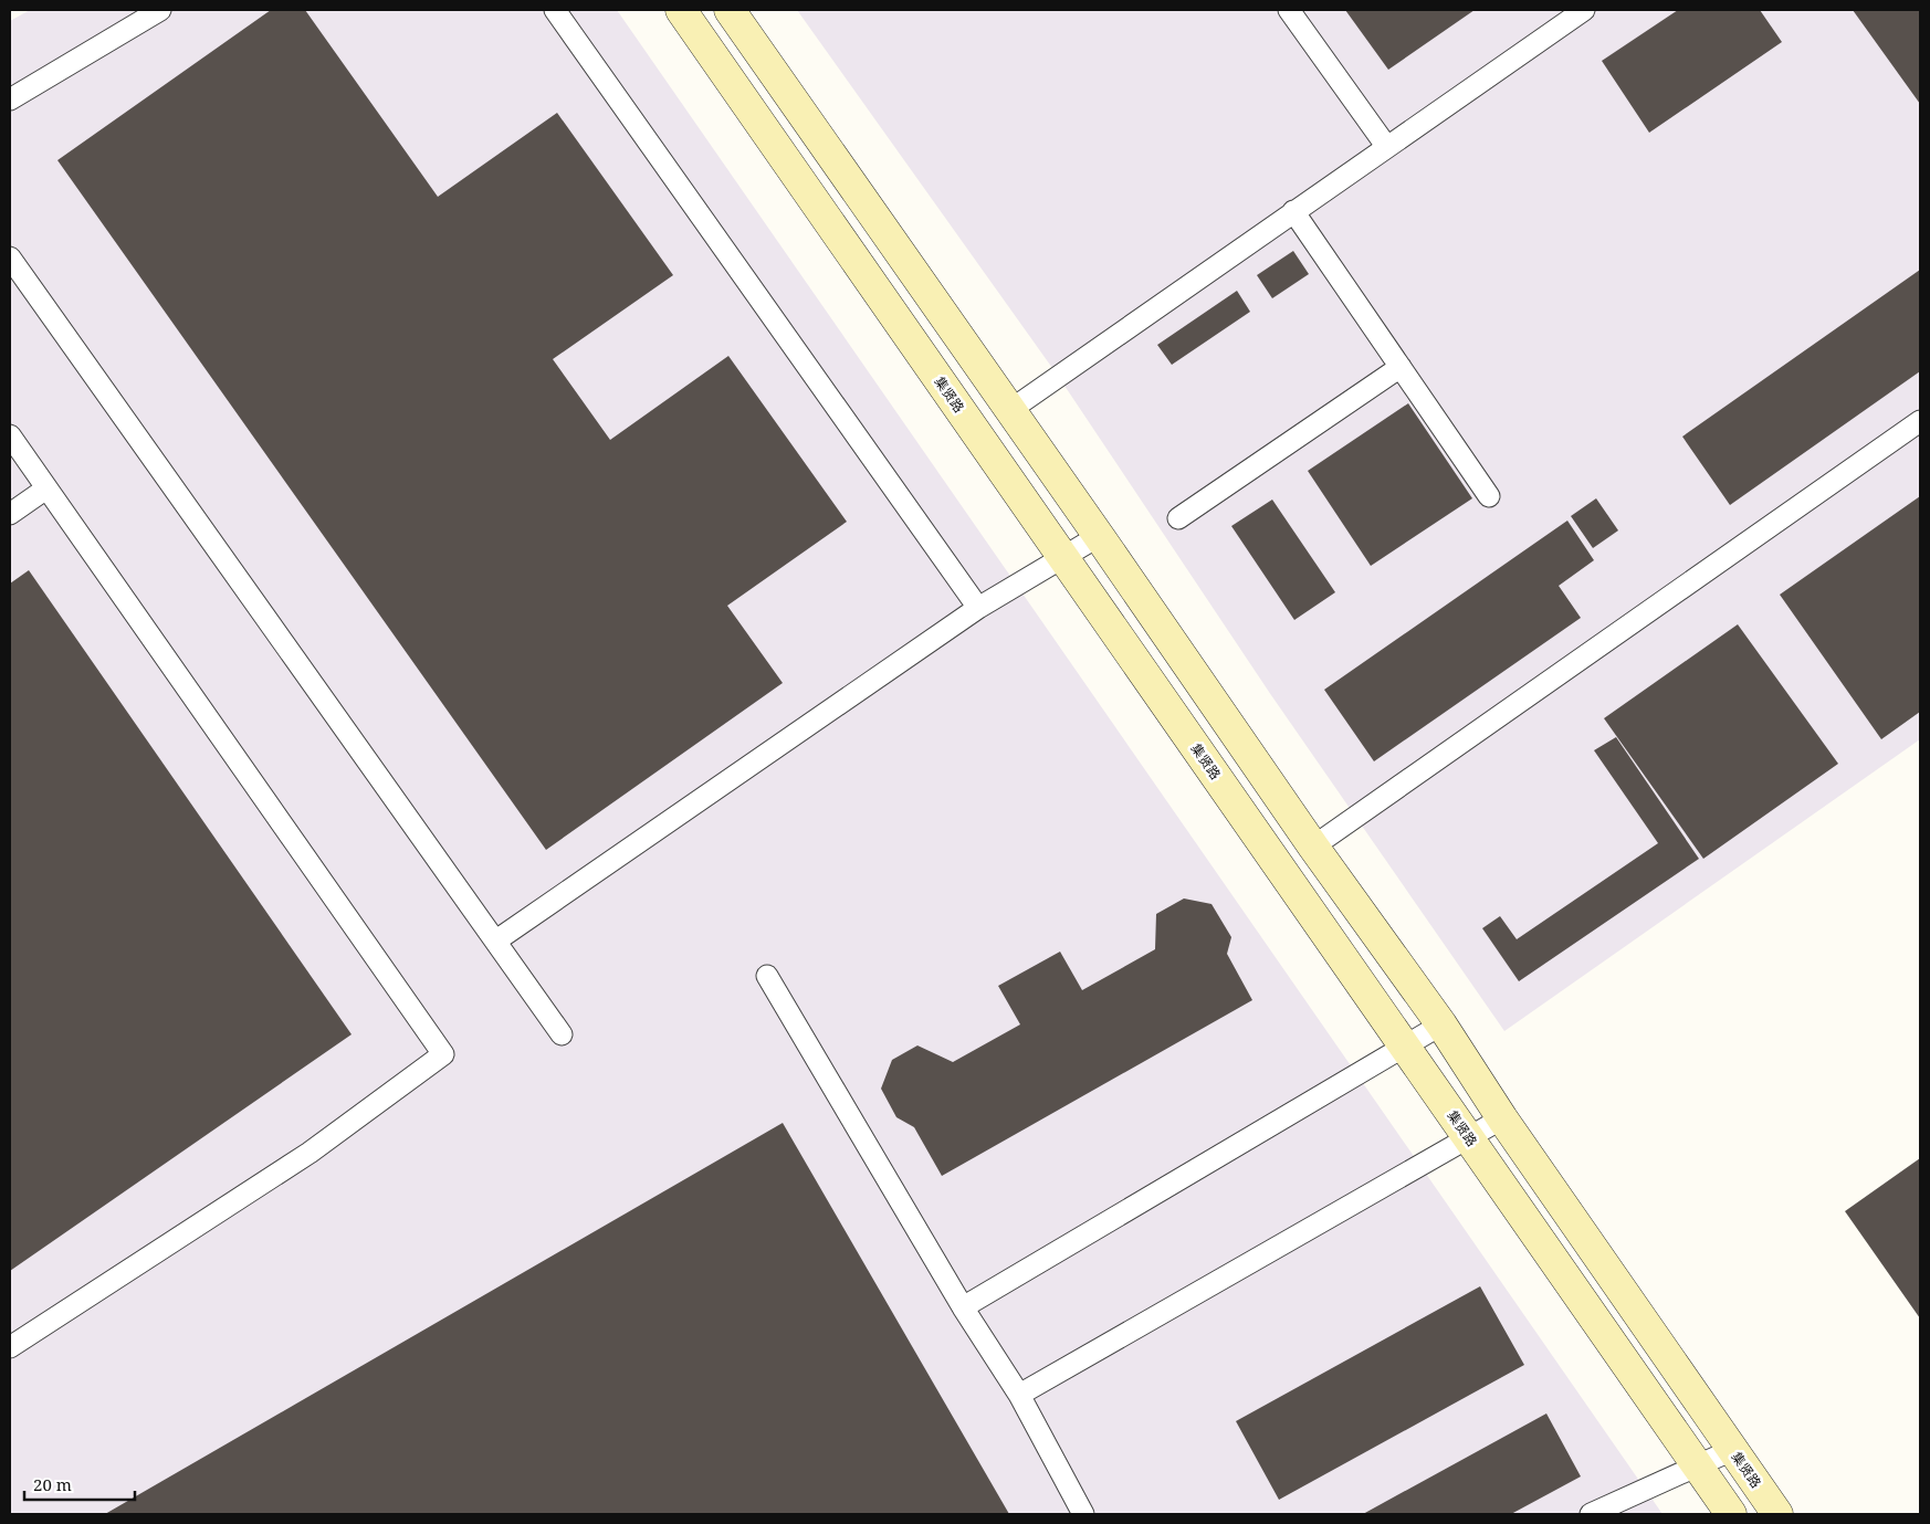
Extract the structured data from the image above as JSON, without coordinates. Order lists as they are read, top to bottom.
{
  "streets": {
    "street": ["集贤路"]
  },
  "scale_bar": "20 m"
}
